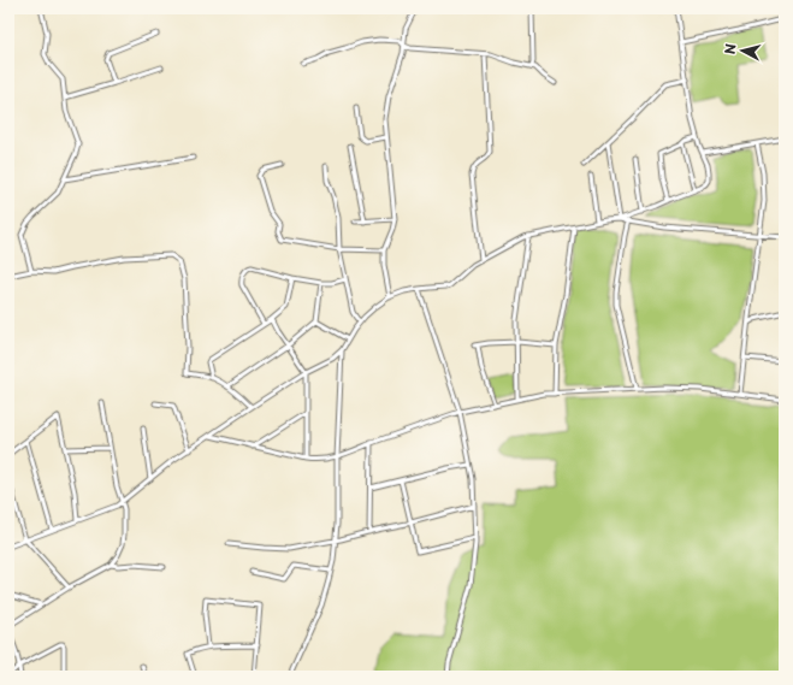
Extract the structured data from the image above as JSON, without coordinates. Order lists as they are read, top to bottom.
{
  "north": "left"
}
